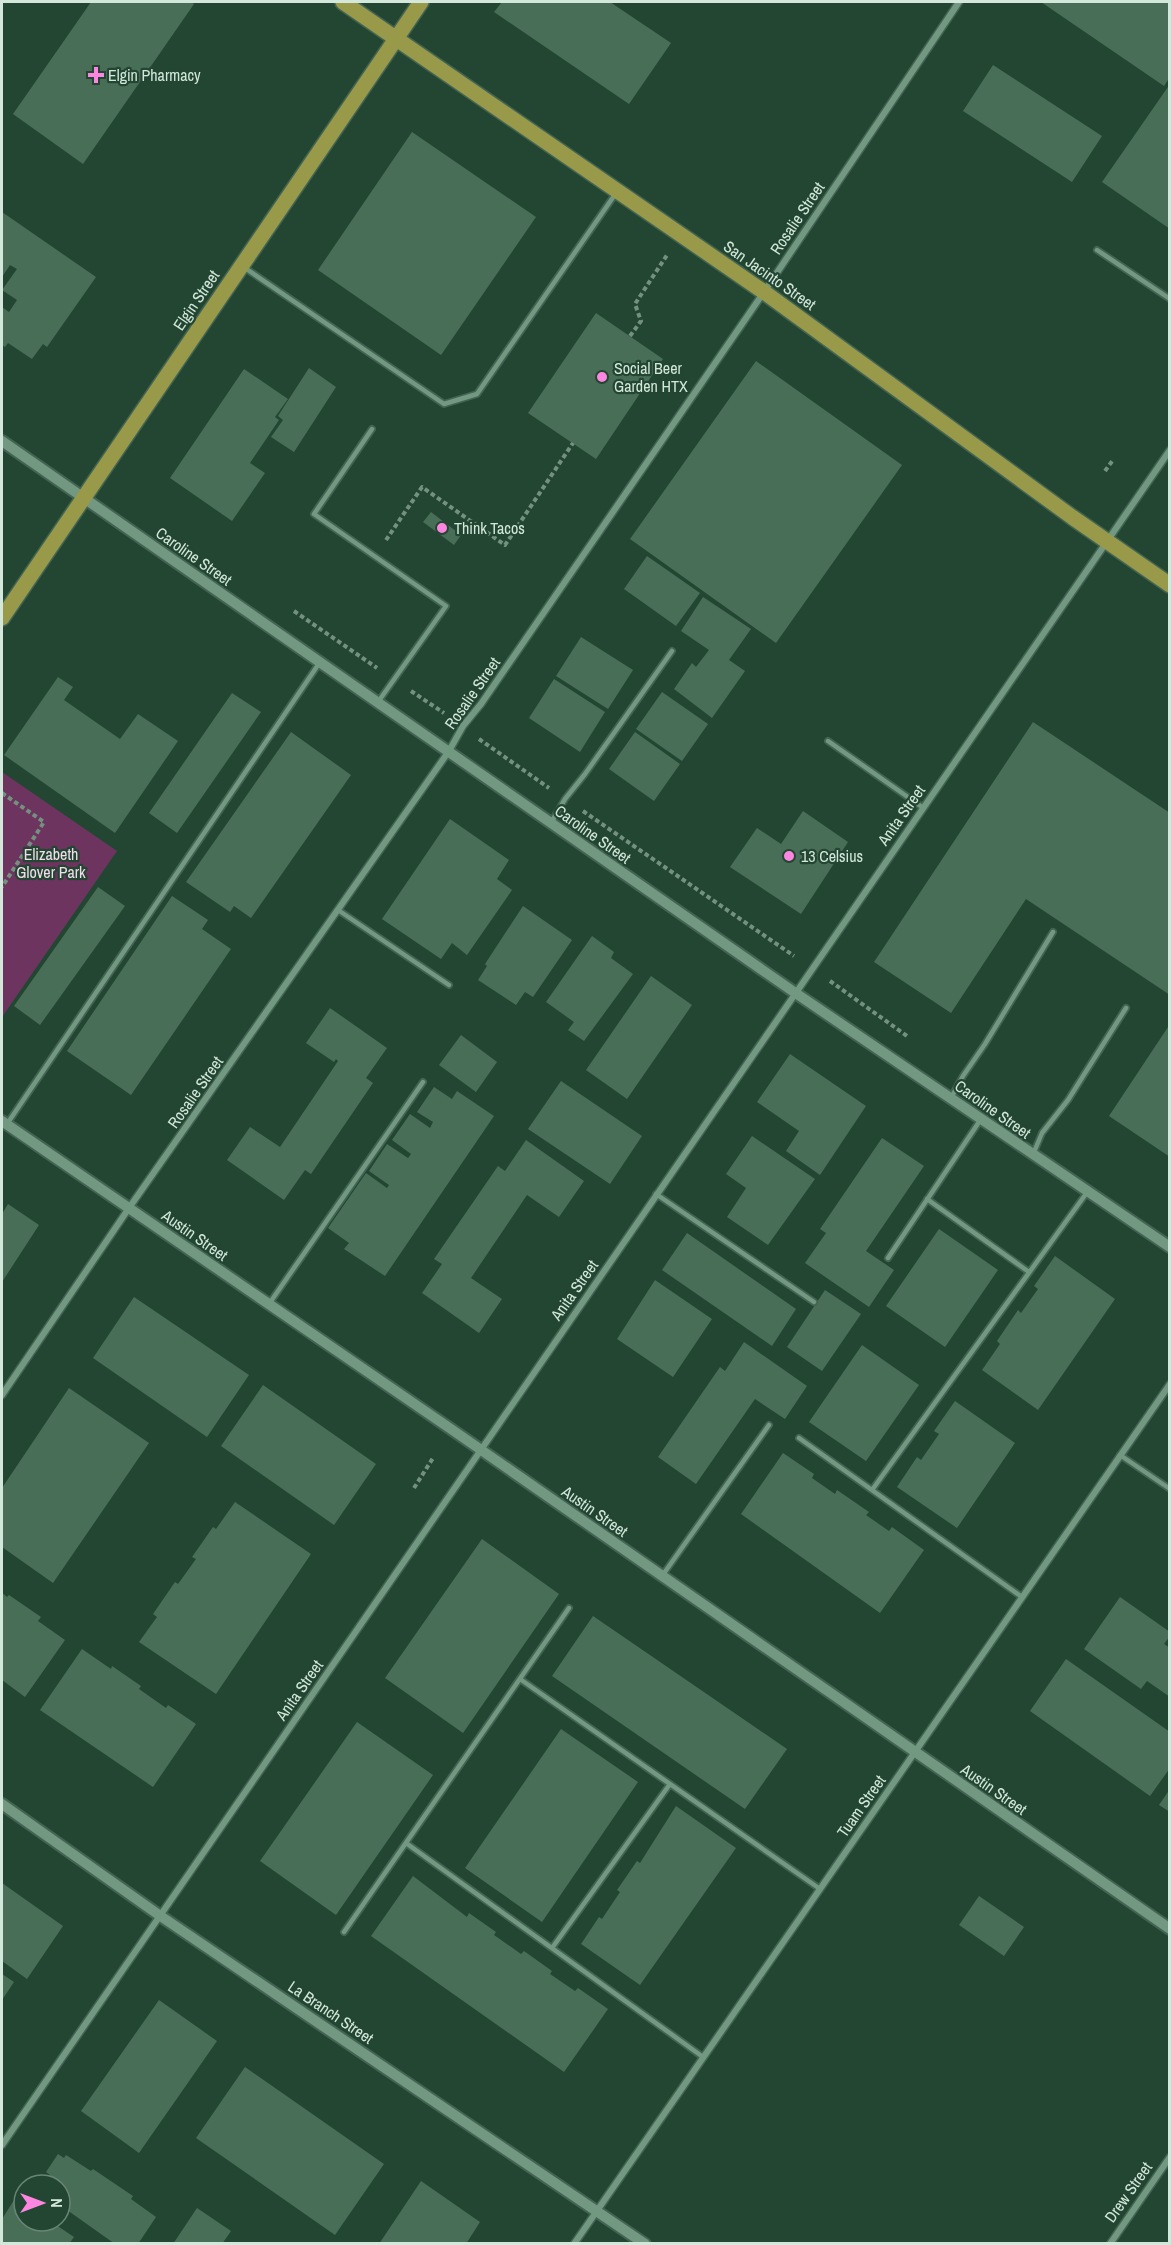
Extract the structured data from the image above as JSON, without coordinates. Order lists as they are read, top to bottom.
{
  "streets": {
    "main road": ["San Jacinto Street", "Elgin Street"],
    "street": [
      "Rosalie Street",
      "Caroline Street",
      "Anita Street",
      "Austin Street",
      "Tuam Street",
      "La Branch Street",
      "Drew Street"
    ]
  },
  "crossings": [
    ["Rosalie Street", "San Jacinto Street"],
    ["Rosalie Street", "Caroline Street"],
    ["Rosalie Street", "Austin Street"],
    ["San Jacinto Street", "Elgin Street"],
    ["San Jacinto Street", "Anita Street"],
    ["Elgin Street", "Caroline Street"],
    ["Caroline Street", "Anita Street"],
    ["Anita Street", "Austin Street"],
    ["Anita Street", "La Branch Street"],
    ["Austin Street", "Tuam Street"],
    ["Tuam Street", "La Branch Street"]
  ],
  "parks": ["Elizabeth Glover Park"],
  "places": {
    "health": ["Elgin Pharmacy"],
    "other": ["Social Beer Garden HTX", "Think Tacos", "13 Celsius"]
  },
  "north": "right"
}
